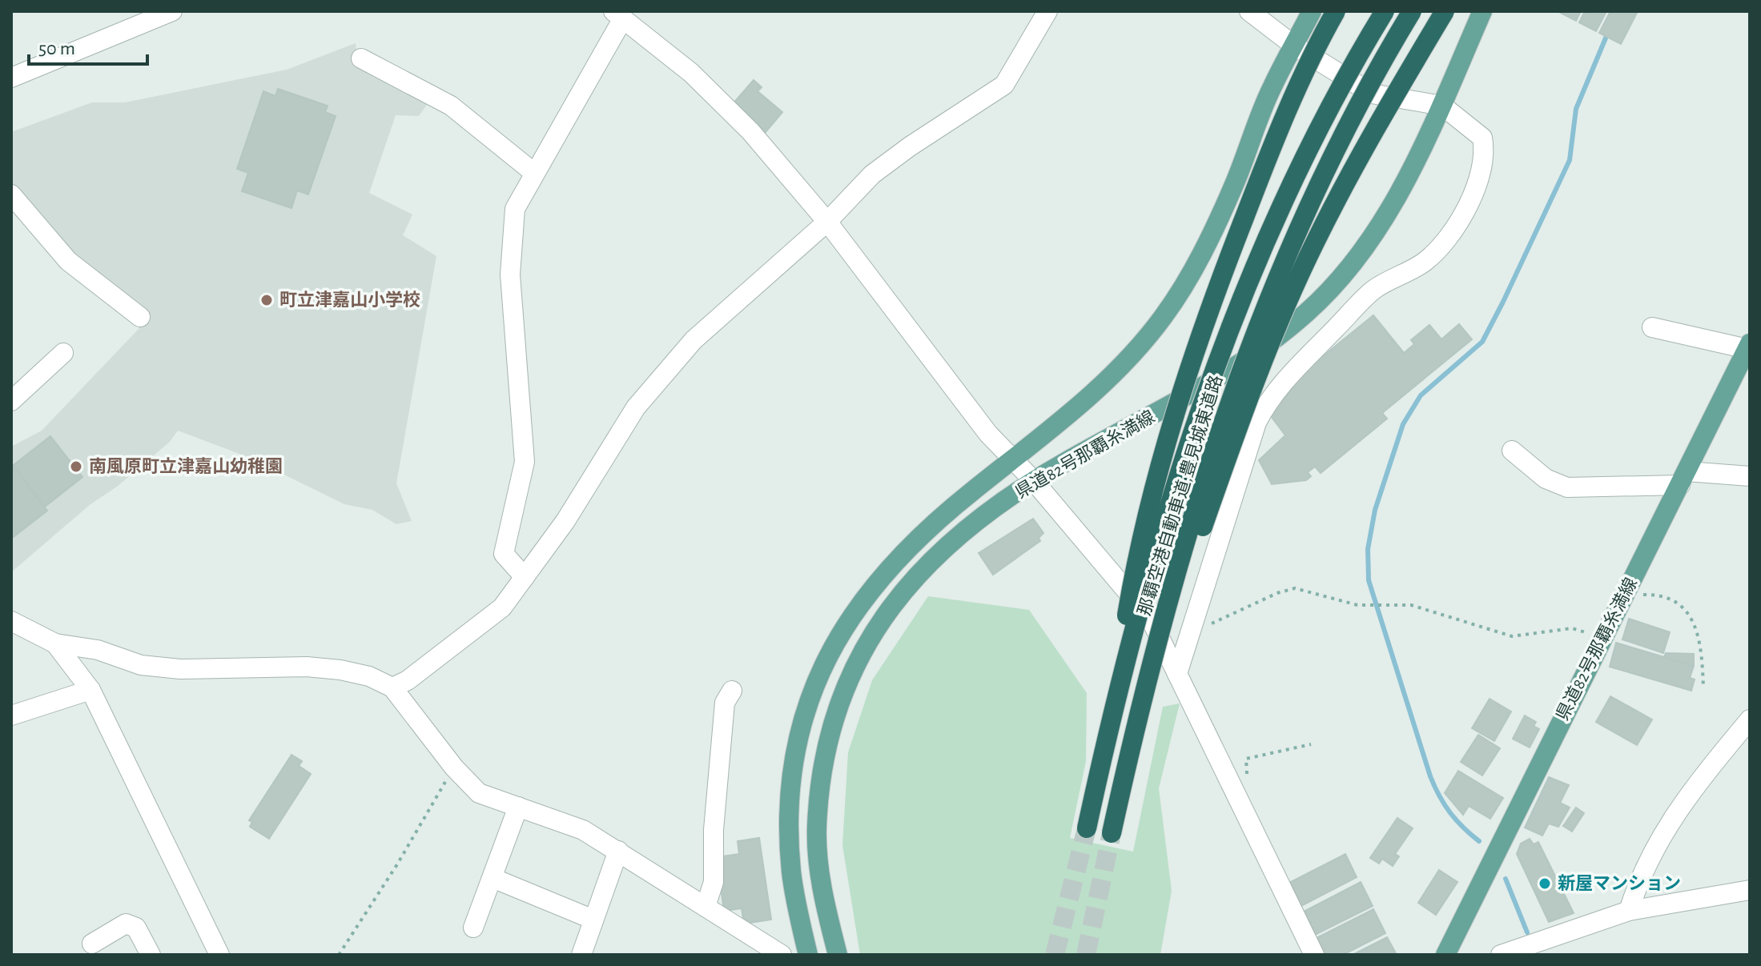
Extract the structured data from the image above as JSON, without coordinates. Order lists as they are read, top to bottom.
{
  "streets": {
    "highway": ["那覇空港自動車道;豊見城東道路"],
    "main road": ["県道82号那覇糸満線"]
  },
  "places": ["町立津嘉山小学校", "南風原町立津嘉山幼稚園", "新屋マンション"],
  "scale_bar": "50 m"
}
